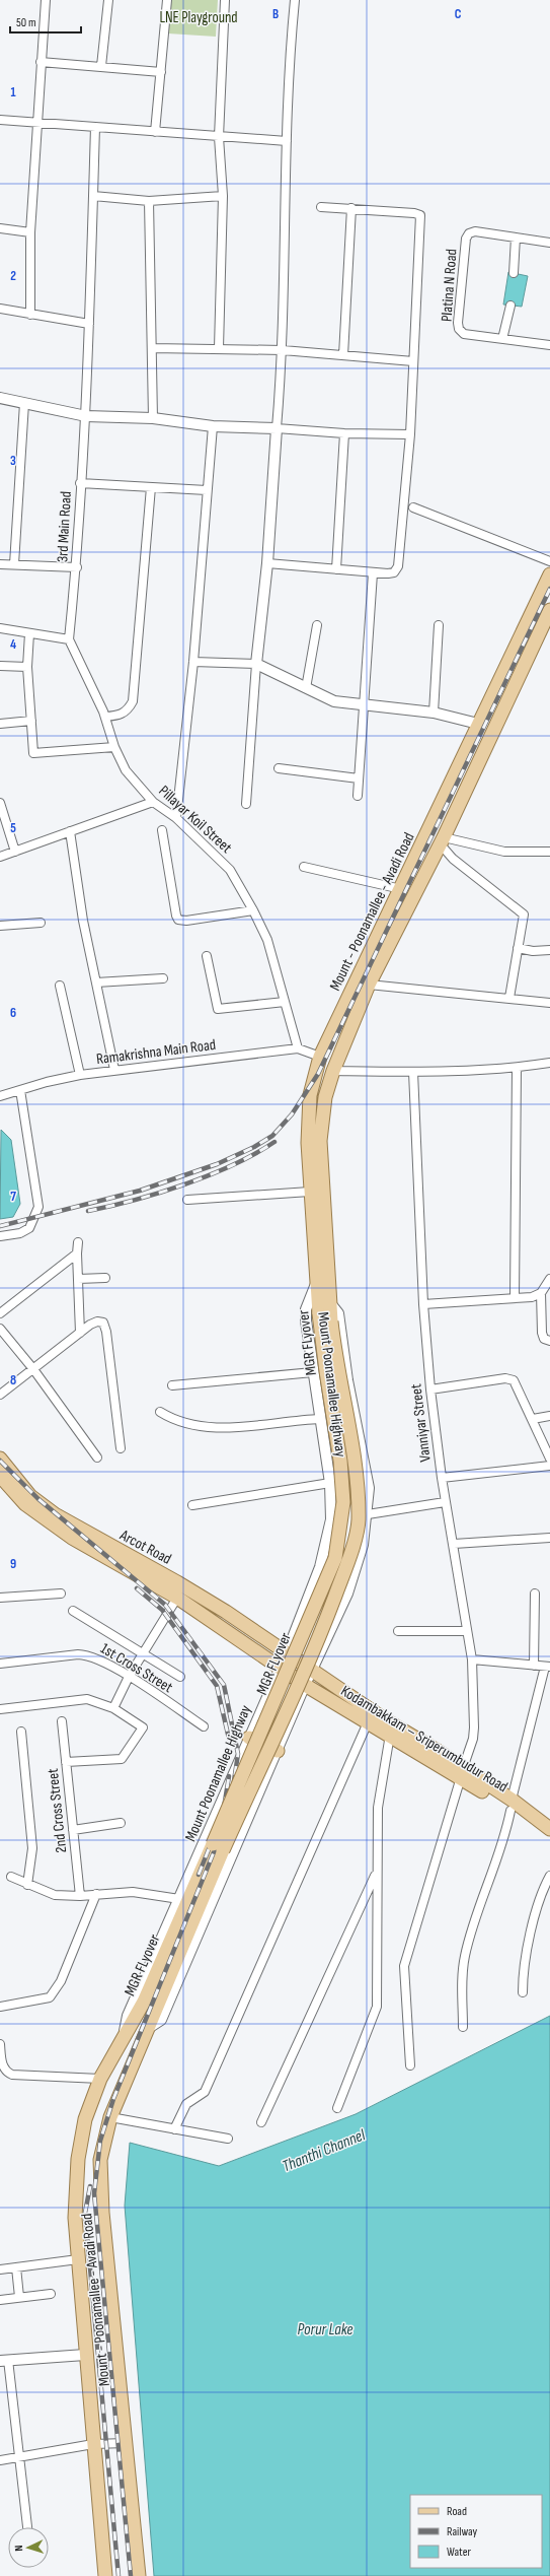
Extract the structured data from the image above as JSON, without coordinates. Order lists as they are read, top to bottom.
{
  "streets": {
    "main road": [
      "Mount - Poonamallee - Avadi Road",
      "MGR FLyover",
      "Arcot Road",
      "Kodambakkam – Sriperumbudur Road"
    ],
    "street": [
      "Platina N Road",
      "3rd Main Road",
      "Pillayar Koil Street",
      "Ramakrishna Main Road",
      "Mount Poonamallee Highway",
      "Vanniyar Street",
      "1st Cross Street",
      "2nd Cross Street"
    ]
  },
  "crossings": [
    ["3rd Main Road", "Pillayar Koil Street"],
    ["Pillayar Koil Street", "Ramakrishna Main Road"],
    ["Mount - Poonamallee - Avadi Road", "MGR FLyover"],
    ["Mount - Poonamallee - Avadi Road", "Mount Poonamallee Highway"],
    ["MGR FLyover", "Mount Poonamallee Highway"],
    ["Mount Poonamallee Highway", "Arcot Road"],
    ["Mount Poonamallee Highway", "Kodambakkam – Sriperumbudur Road"],
    ["Vanniyar Street", "Kodambakkam – Sriperumbudur Road"],
    ["Arcot Road", "Kodambakkam – Sriperumbudur Road"]
  ],
  "water": ["Thanthi Channel", "Porur Lake"],
  "parks": ["LNE Playground"],
  "legend": ["Road", "Railway", "Water"],
  "scale_bar": "50 m",
  "north": "left",
  "grid": {
    "columns": ["B", "C"],
    "rows": [
      "1",
      "2",
      "3",
      "4",
      "5",
      "6",
      "7",
      "8",
      "9"
    ]
  }
}
